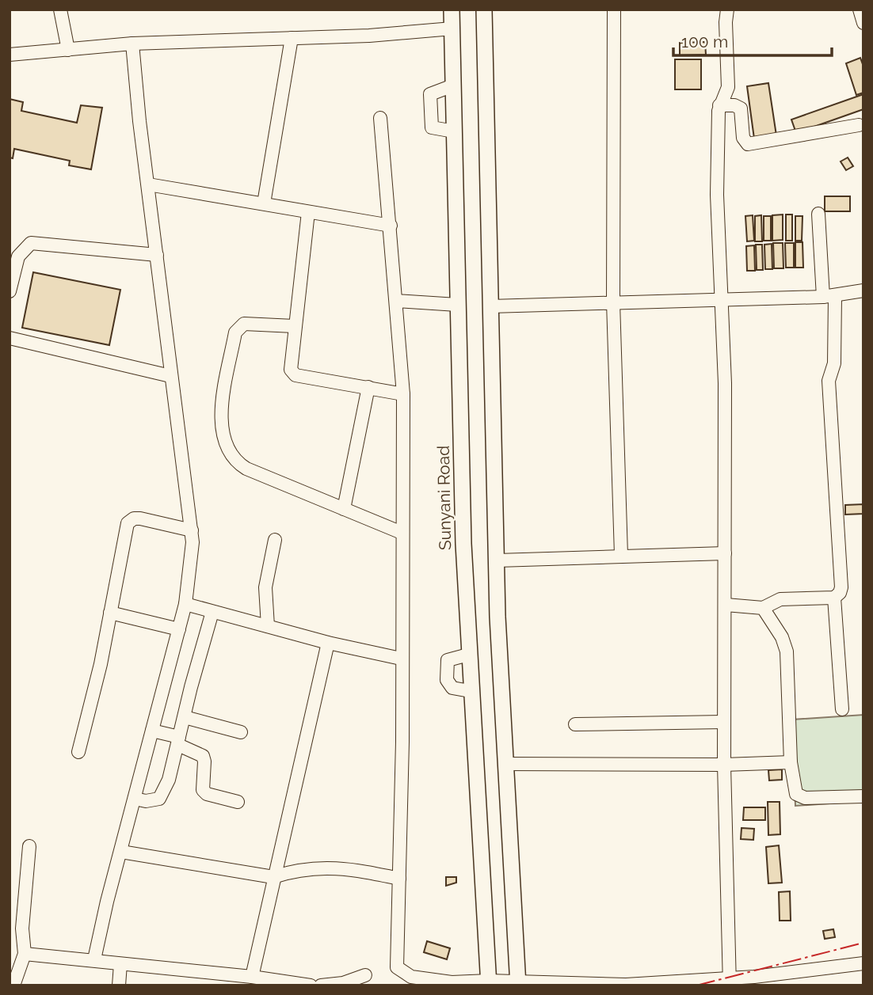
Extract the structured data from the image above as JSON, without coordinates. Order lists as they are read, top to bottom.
{
  "streets": {
    "main road": ["Sunyani Road"]
  },
  "scale_bar": "100 m"
}
